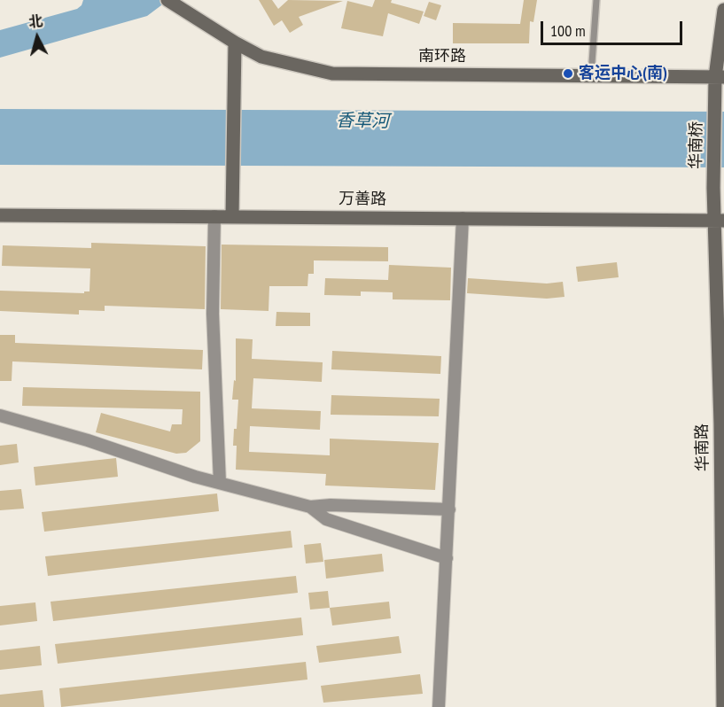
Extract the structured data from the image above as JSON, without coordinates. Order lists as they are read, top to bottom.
{
  "streets": {
    "main road": [
      "南环路",
      "华南桥",
      "万善路",
      "华南路"
    ]
  },
  "crossings": [
    ["南环路", "华南桥"],
    ["华南桥", "华南路"],
    ["万善路", "华南路"]
  ],
  "water": ["香草河"],
  "places": ["客运中心(南)"],
  "scale_bar": "100 m",
  "north": "top"
}
